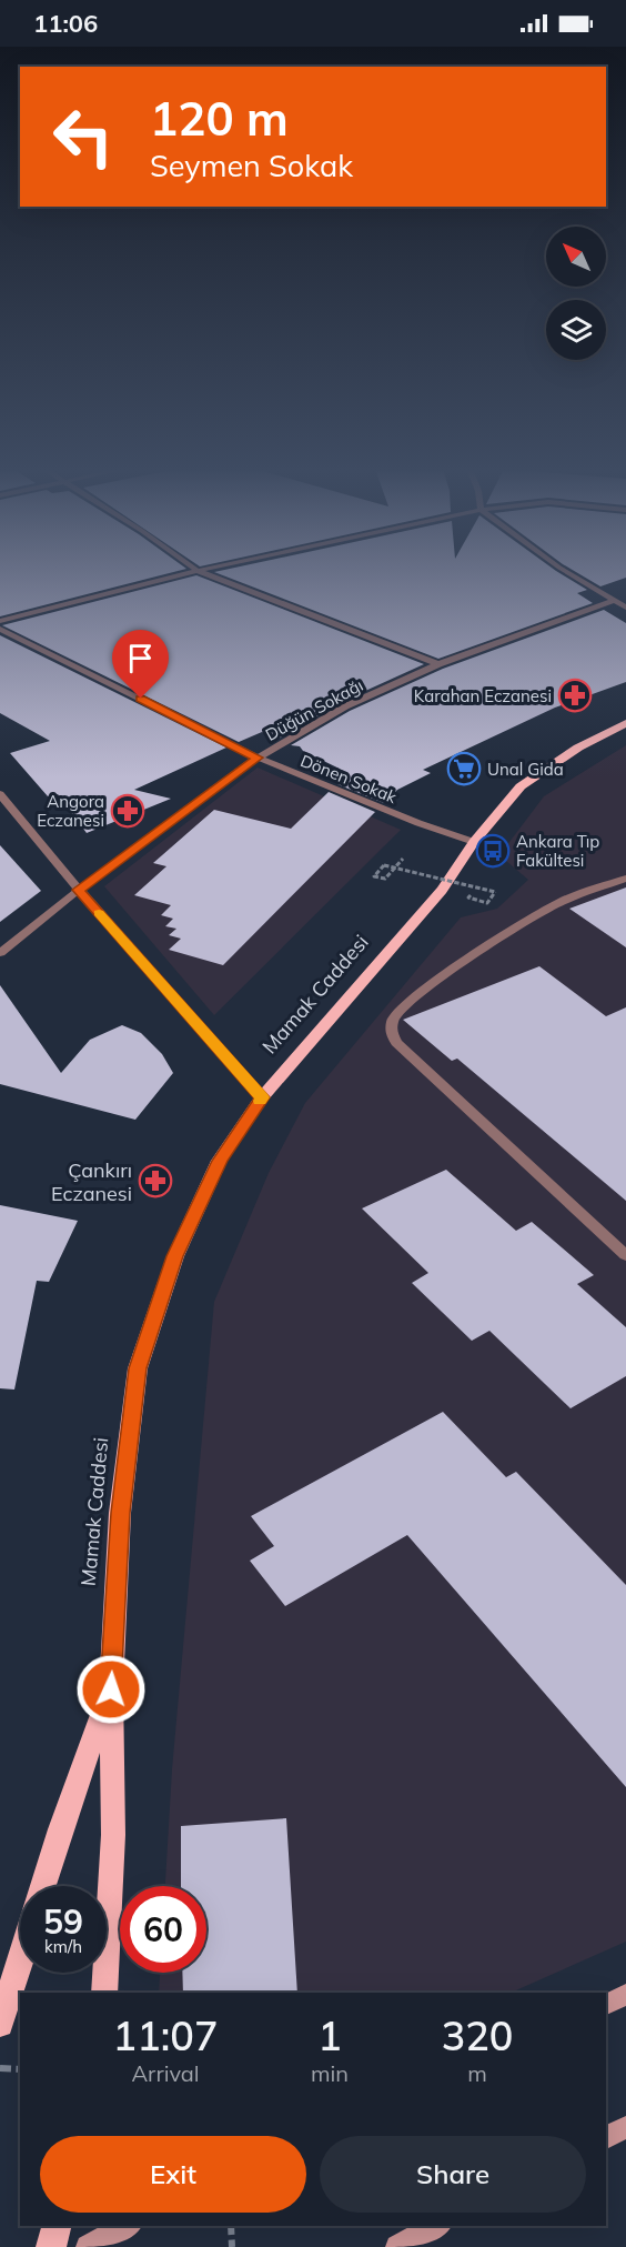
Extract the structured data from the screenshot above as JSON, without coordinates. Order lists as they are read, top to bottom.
{
  "streets": {
    "main road": ["Mamak Caddesi"],
    "street": ["Düğün Sokağı", "Dönen Sokak"]
  },
  "crossings": [
    ["Düğün Sokağı", "Dönen Sokak"],
    ["Dönen Sokak", "Mamak Caddesi"]
  ],
  "places": {
    "pharmacy": ["Karahan Eczanesi", "Angora Eczanesi", "Çankırı Eczanesi"],
    "supermarket": ["Unal Gida"],
    "bus stop": ["Ankara Tıp Fakültesi"]
  },
  "north": "top left",
  "page": {
    "status": "11:06",
    "turn": ["120 m", "Seymen Sokak"],
    "speed": "59 km/h",
    "limit": "60",
    "eta": [
      "11:07",
      "Arrival",
      "1",
      "min",
      "320",
      "m"
    ],
    "buttons": ["Exit", "Share"]
  }
}
